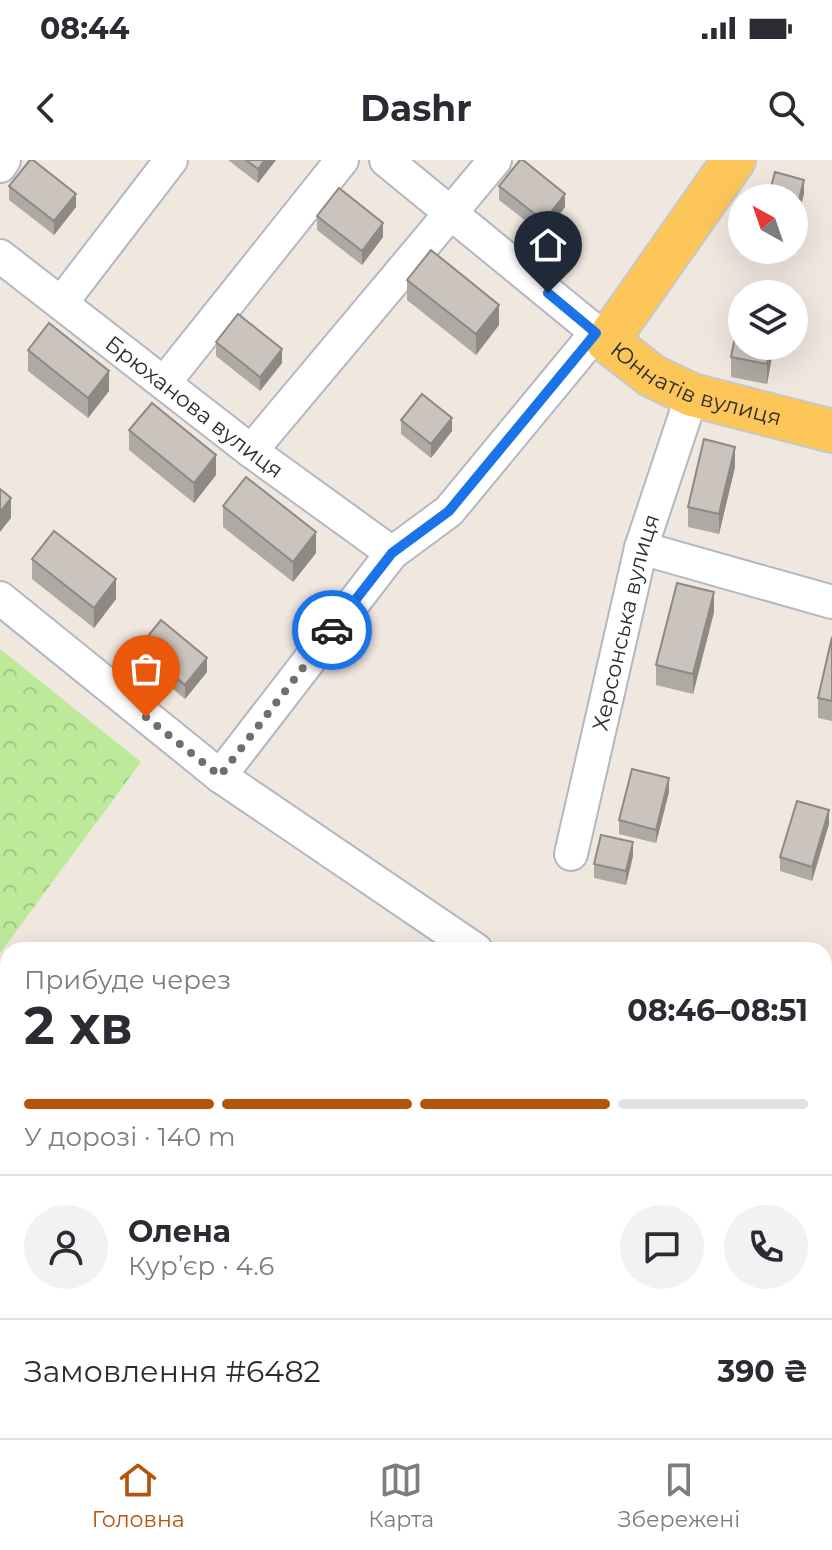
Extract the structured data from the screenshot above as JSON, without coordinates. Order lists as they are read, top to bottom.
{
  "streets": {
    "main road": ["Юннатів вулиця"],
    "street": ["Брюханова вулиця", "Херсонська вулиця"]
  },
  "crossings": [
    ["Юннатів вулиця", "Херсонська вулиця"]
  ],
  "north": "top left",
  "page": {
    "status": "08:44",
    "header": "Dashr",
    "heading": ["2 хв", "Прибуде через", "08:46–08:51"],
    "panel": [
      "Олена",
      "Кур’єр · 4.6",
      "Замовлення #6482",
      "390 ₴"
    ],
    "bar": "У дорозі · 140 m",
    "tabs": ["Головна", "Карта", "Збережені"]
  }
}
